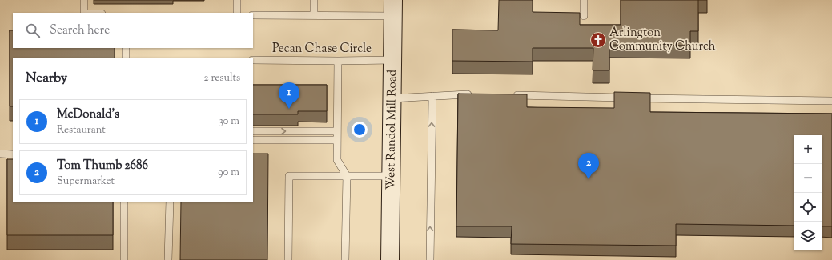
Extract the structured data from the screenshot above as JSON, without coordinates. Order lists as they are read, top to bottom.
{
  "streets": {
    "main road": ["West Randol Mill Road"],
    "lane": ["Pecan Chase Circle"]
  },
  "crossings": [
    ["Pecan Chase Circle", "West Randol Mill Road"]
  ],
  "places": {
    "church": ["Arlington Community Church"]
  },
  "page": {
    "search": "Search here",
    "heading": ["Nearby", "2 results"],
    "pins": ["1", "2"],
    "list": [
      {
        "mark": "1",
        "name": "McDonald's",
        "note": "Restaurant",
        "value": "30 m"
      },
      {
        "mark": "2",
        "name": "Tom Thumb 2686",
        "note": "Supermarket",
        "value": "90 m"
      }
    ],
    "map_buttons": ["+", "−"]
  }
}
